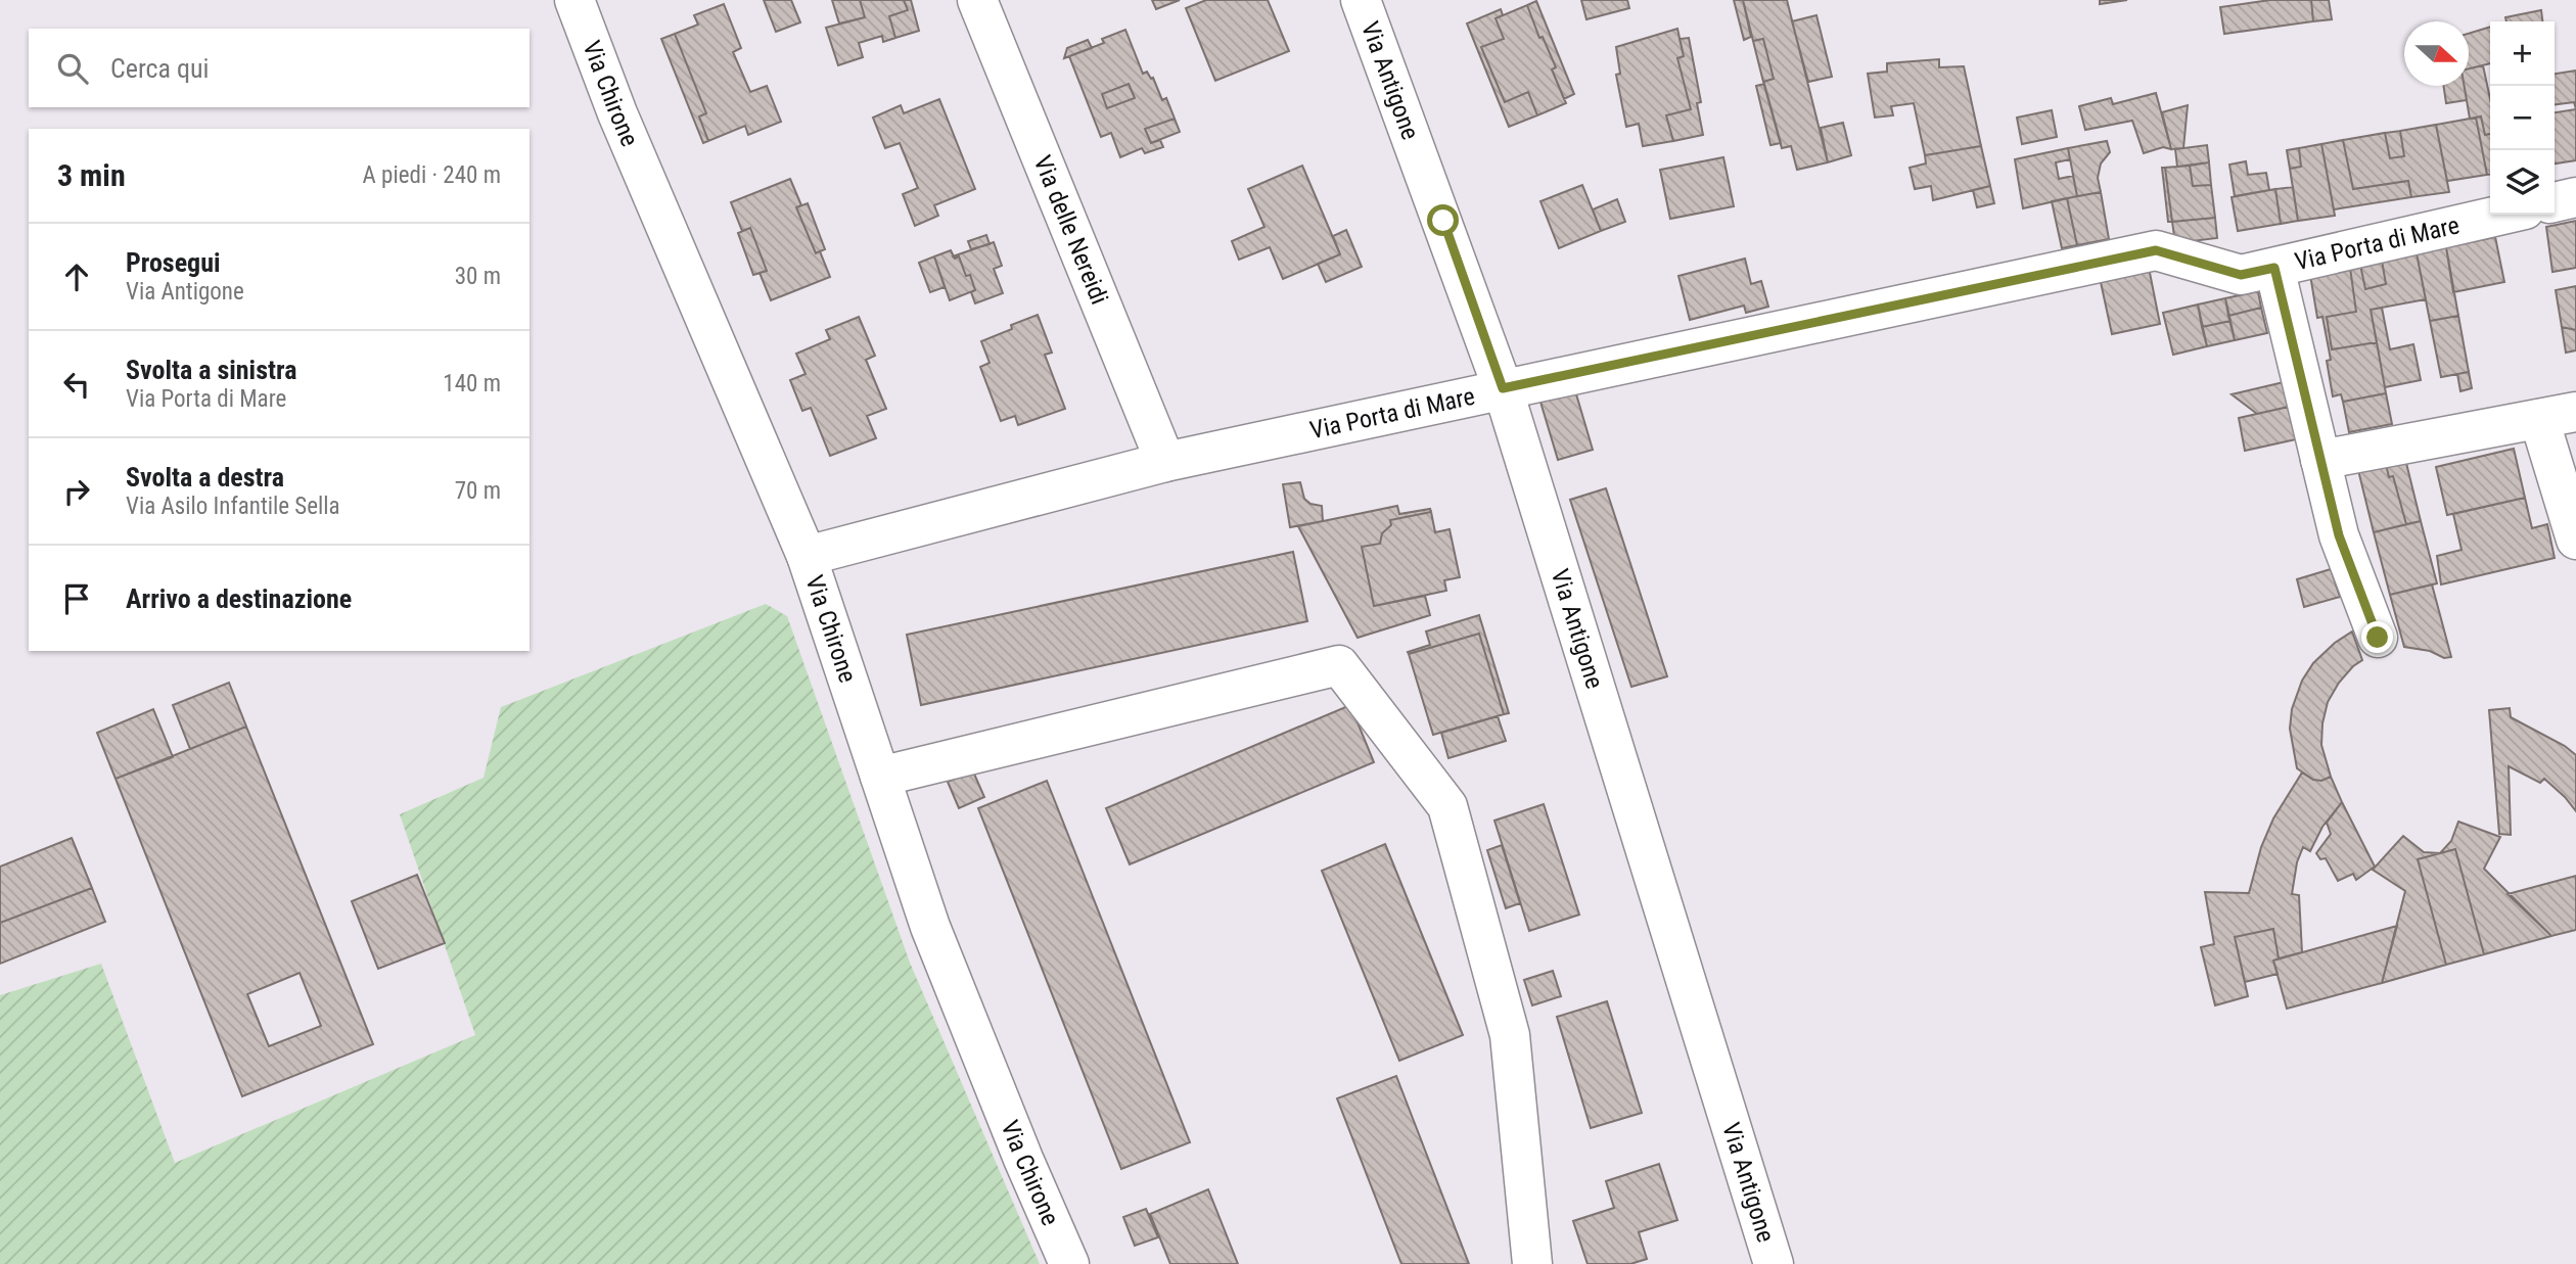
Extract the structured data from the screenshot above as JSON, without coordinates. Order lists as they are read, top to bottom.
{
  "streets": {
    "street": [
      "Via Antigone",
      "Via Chirone",
      "Via delle Nereidi",
      "Via Porta di Mare"
    ]
  },
  "crossings": [
    ["Via Antigone", "Via Porta di Mare"],
    ["Via Chirone", "Via Porta di Mare"],
    ["Via delle Nereidi", "Via Porta di Mare"]
  ],
  "north": "right",
  "page": {
    "map_buttons": ["+", "−"],
    "search": "Cerca qui",
    "heading": ["3 min", "A piedi · 240 m"],
    "list": [
      ["Prosegui", "Via Antigone", "30 m"],
      ["Svolta a sinistra", "Via Porta di Mare", "140 m"],
      ["Svolta a destra", "Via Asilo Infantile Sella", "70 m"],
      "Arrivo a destinazione"
    ]
  }
}
